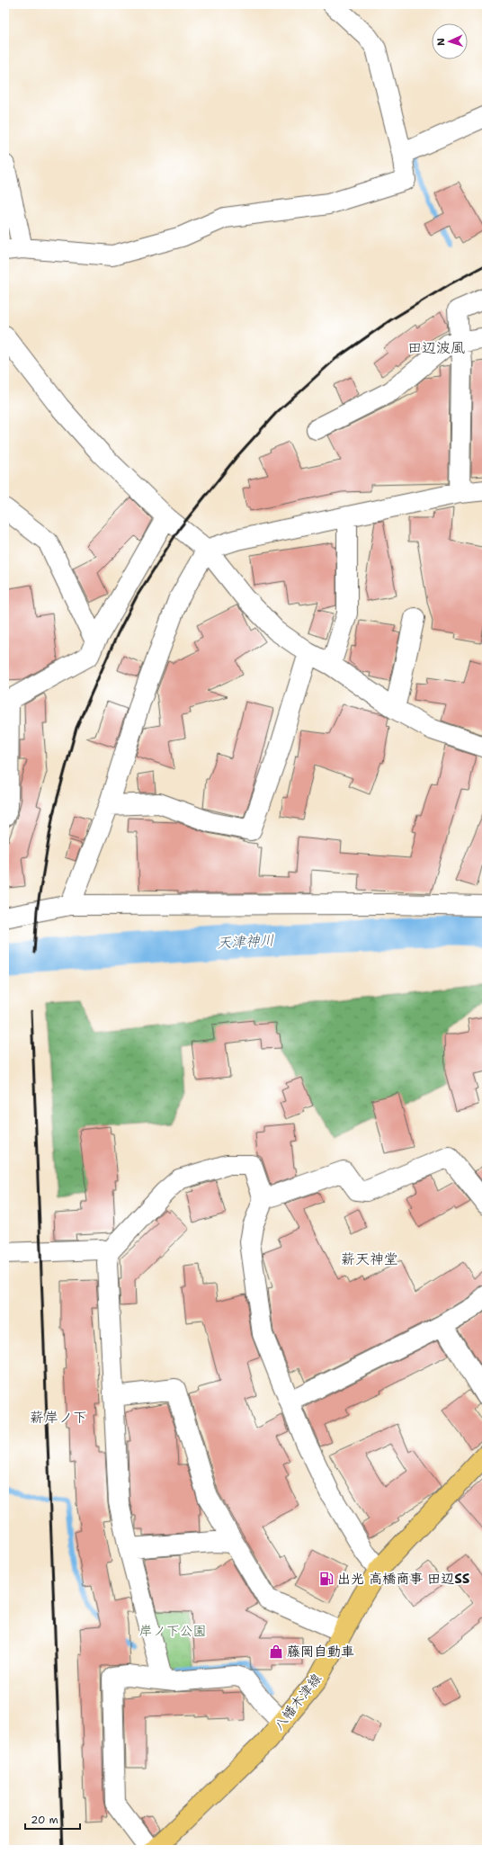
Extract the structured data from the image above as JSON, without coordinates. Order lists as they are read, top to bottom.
{
  "streets": {
    "main road": ["八幡木津線"]
  },
  "districts": ["田辺波風", "薪天神堂", "薪岸ノ下"],
  "water": ["天津神川"],
  "parks": ["岸ノ下公園"],
  "places": {
    "fuel station": ["出光 高橋商事 田辺SS"],
    "shop": ["藤岡自動車"]
  },
  "scale_bar": "20 m",
  "north": "left"
}
